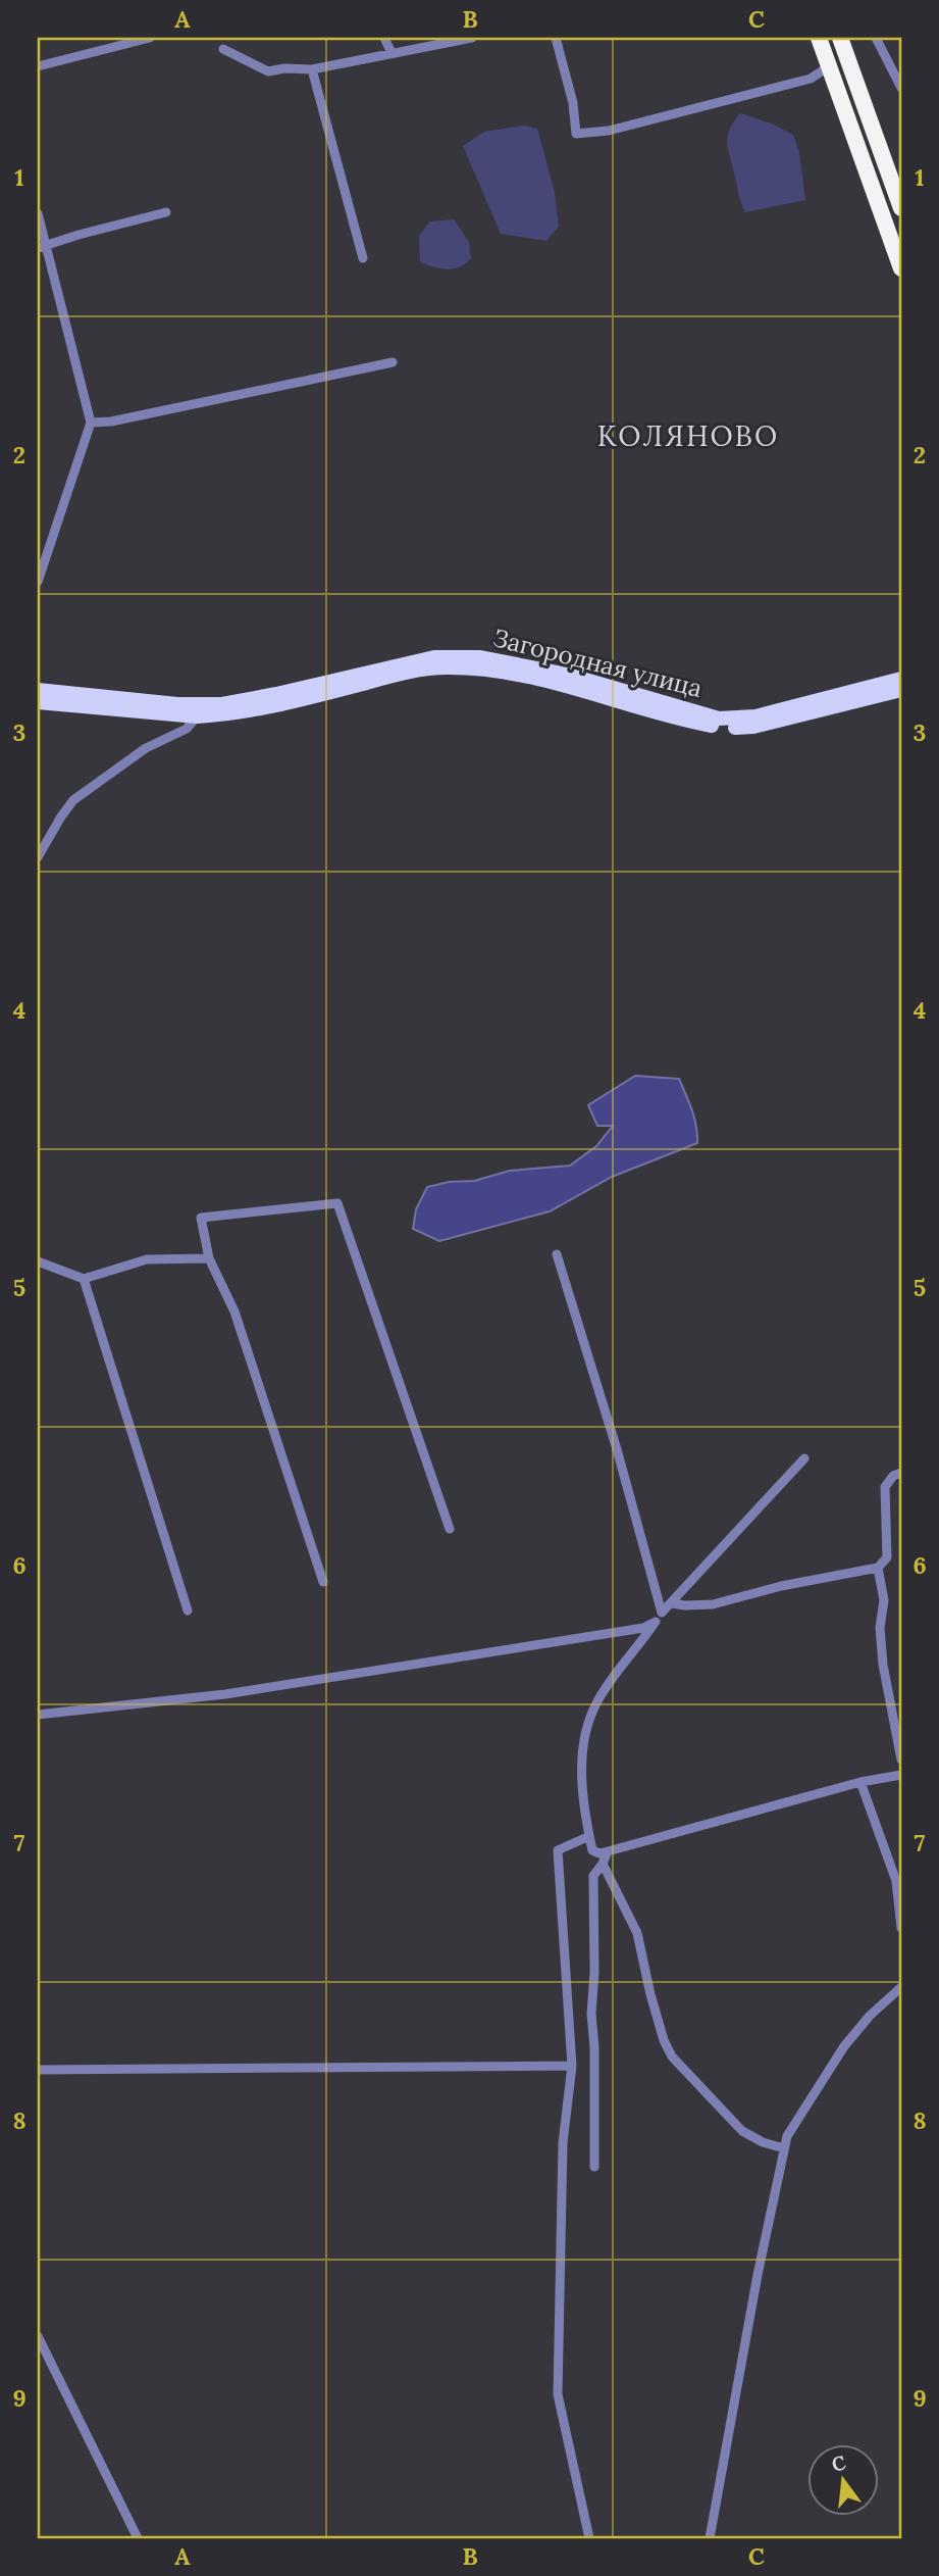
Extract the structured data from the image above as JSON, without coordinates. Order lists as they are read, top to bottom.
{
  "streets": {
    "main road": ["Загородная улица"]
  },
  "districts": ["КОЛЯНОВО"],
  "north": "top",
  "grid": {
    "columns": ["A", "B", "C"],
    "rows": [
      "1",
      "2",
      "3",
      "4",
      "5",
      "6",
      "7",
      "8",
      "9"
    ]
  }
}
